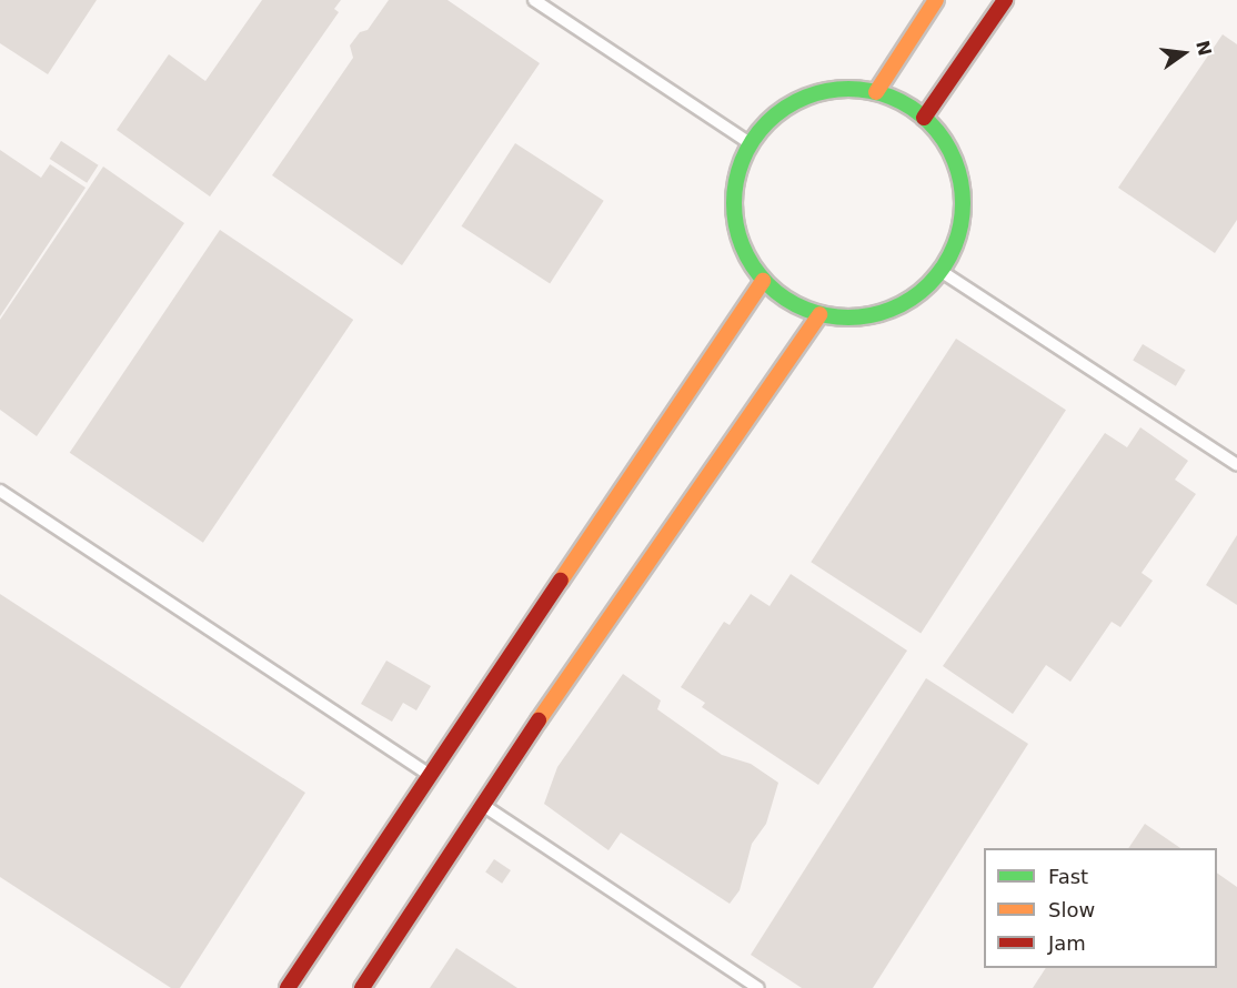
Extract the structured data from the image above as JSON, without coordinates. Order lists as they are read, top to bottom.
{
  "legend": ["Fast", "Slow", "Jam"],
  "north": "right"
}
